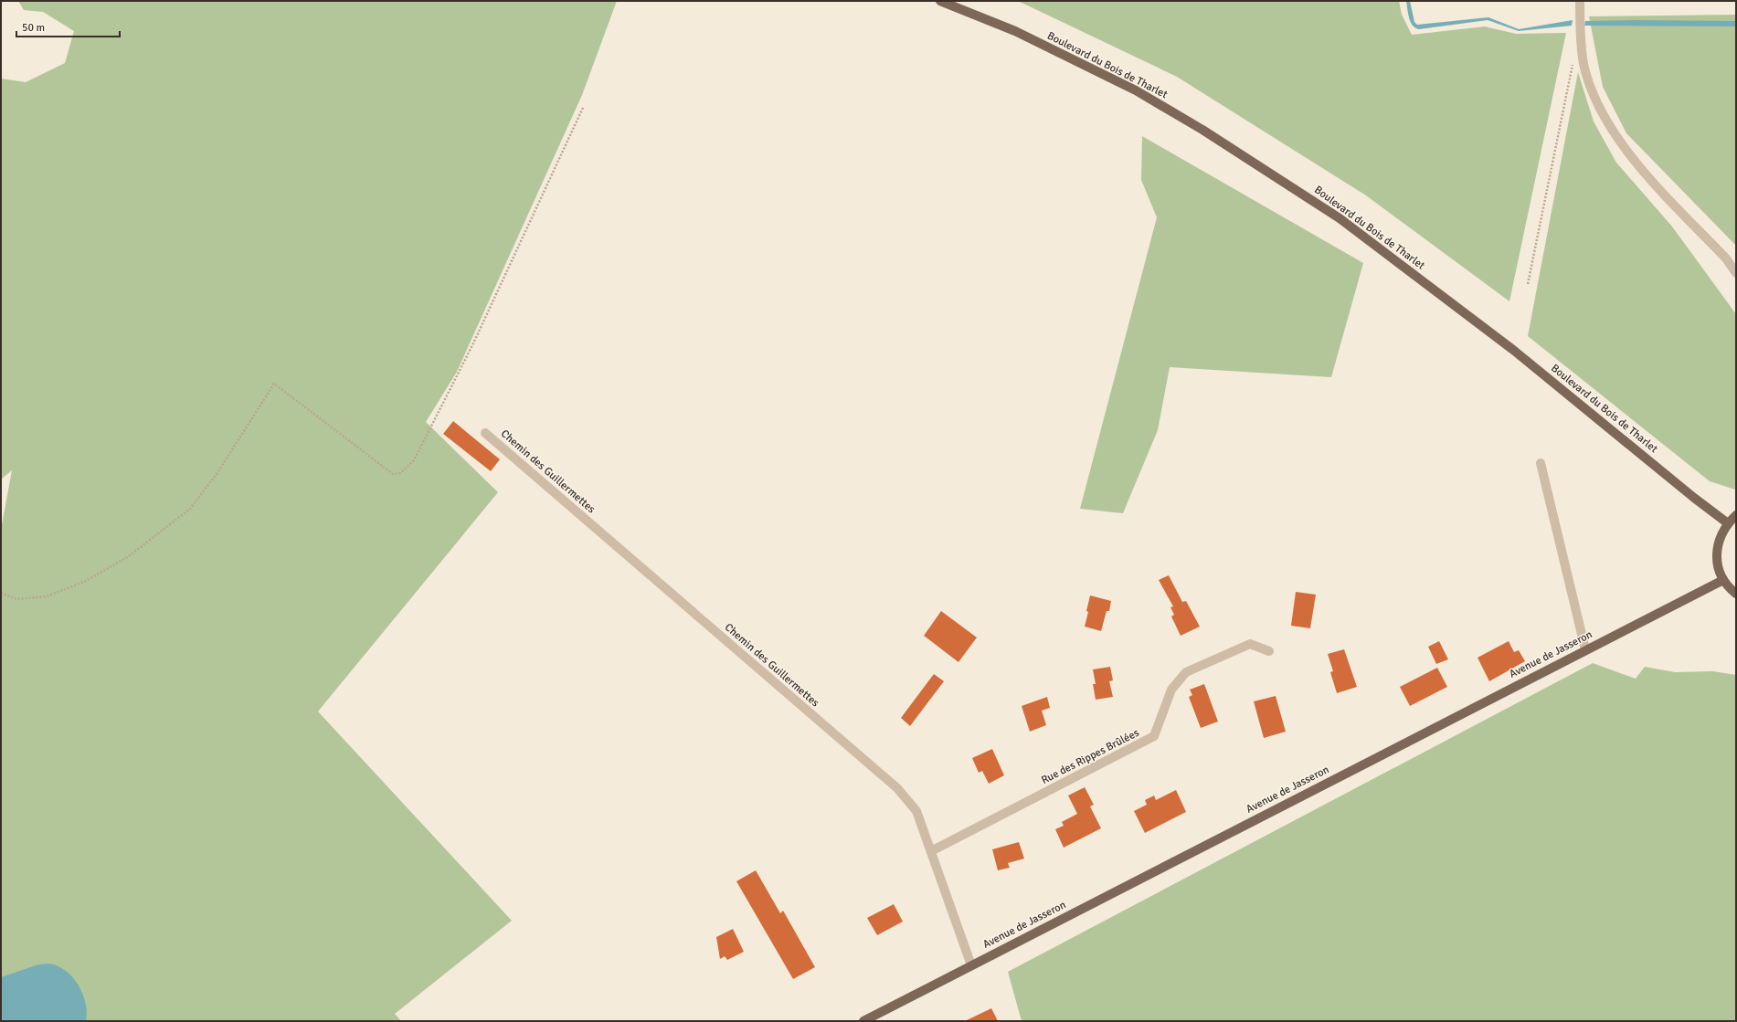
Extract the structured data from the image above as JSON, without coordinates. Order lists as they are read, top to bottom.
{
  "streets": {
    "main road": ["Boulevard du Bois de Tharlet", "Avenue de Jasseron"],
    "street": ["Chemin des Guillermettes", "Rue des Rippes Brûlées"]
  },
  "crossings": [
    ["Chemin des Guillermettes", "Avenue de Jasseron"],
    ["Chemin des Guillermettes", "Rue des Rippes Brûlées"]
  ],
  "scale_bar": "50 m"
}
